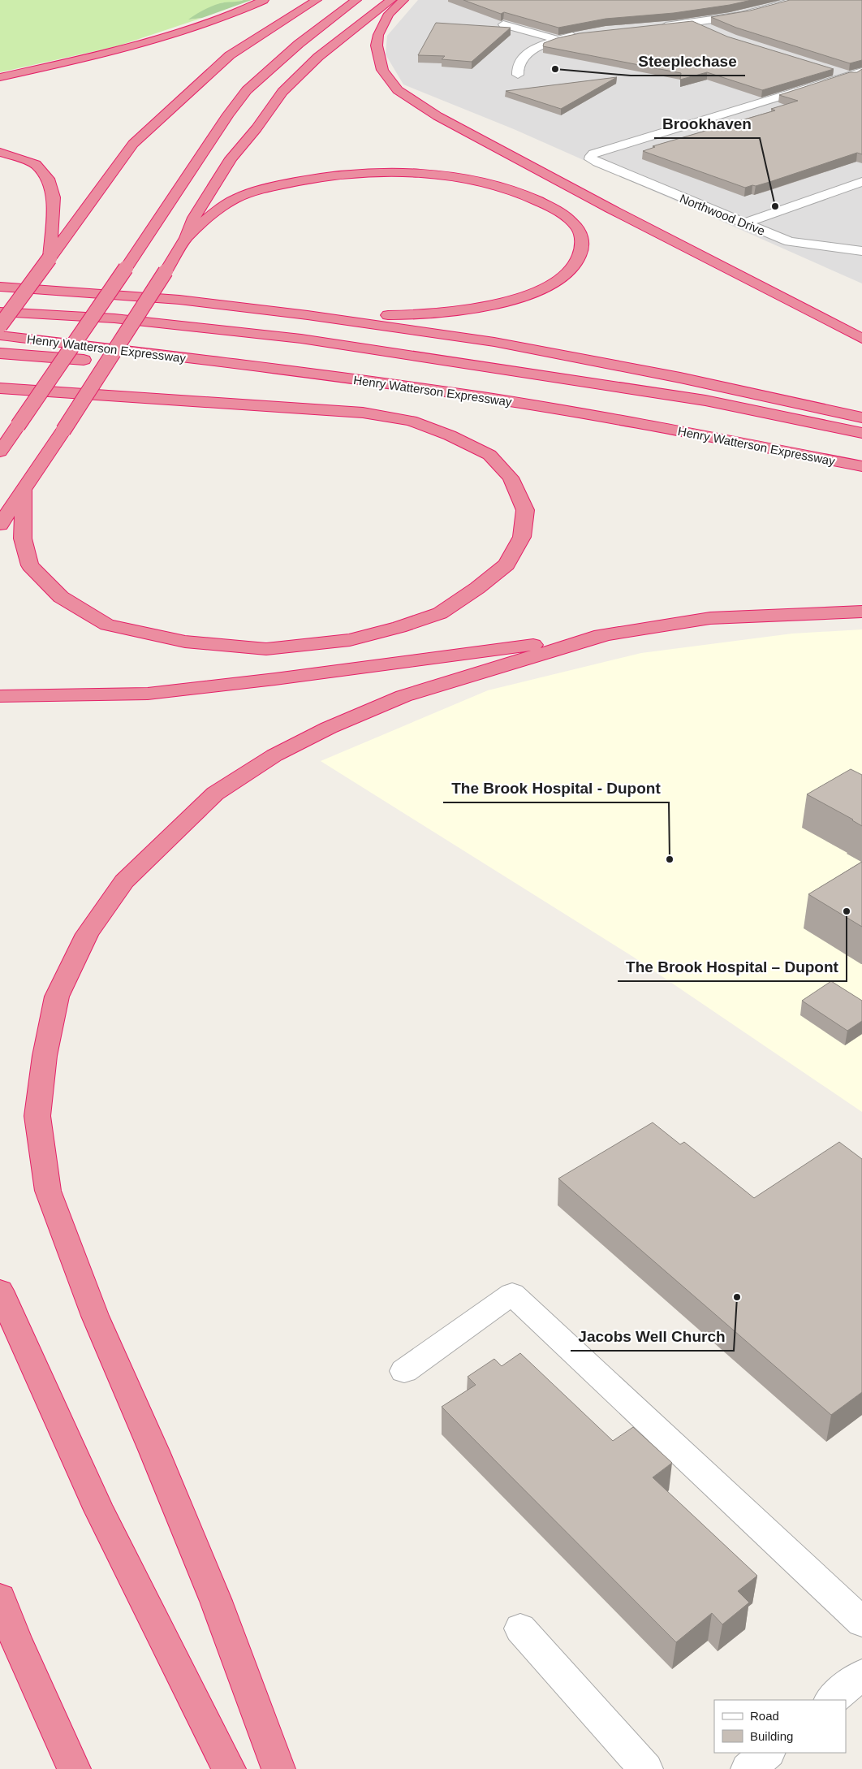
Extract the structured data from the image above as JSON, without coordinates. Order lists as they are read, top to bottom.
{
  "streets": {
    "highway": ["Henry Watterson Expressway"],
    "street": ["Northwood Drive"]
  },
  "places": [
    "Steeplechase",
    "Brookhaven",
    "The Brook Hospital - Dupont",
    "The Brook Hospital – Dupont",
    "Jacobs Well Church"
  ],
  "legend": ["Road", "Building"]
}
